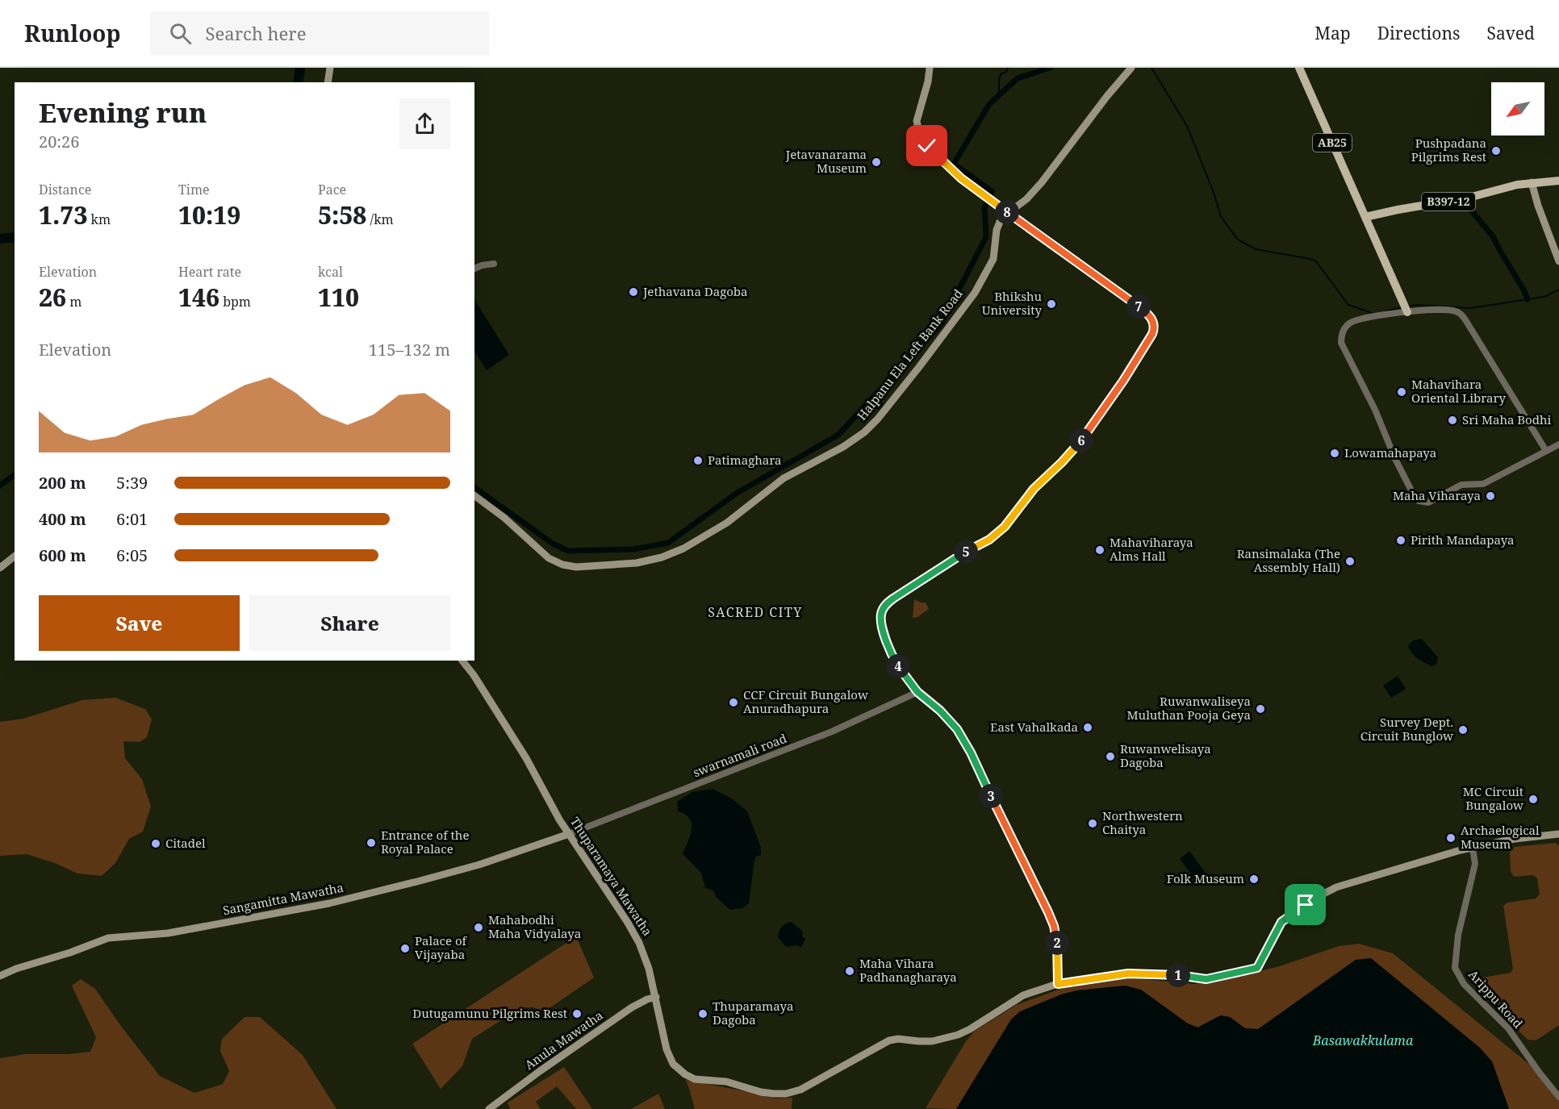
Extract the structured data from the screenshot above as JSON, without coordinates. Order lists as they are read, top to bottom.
{
  "streets": {
    "main road": [
      "AB25",
      "B397-12",
      "Halpanu Ela Left Bank Road",
      "Thuparamaya Mawatha",
      "Sangamitta Mawatha",
      "Anula Mawatha"
    ],
    "street": ["swarnamali road", "Arippu Road"]
  },
  "crossings": [
    ["AB25", "B397-12"],
    ["swarnamali road", "Thuparamaya Mawatha"],
    ["swarnamali road", "Sangamitta Mawatha"],
    ["Thuparamaya Mawatha", "Sangamitta Mawatha"],
    ["Thuparamaya Mawatha", "Arippu Road"],
    ["Thuparamaya Mawatha", "Anula Mawatha"]
  ],
  "districts": ["SACRED CITY"],
  "water": ["Basawakkulama"],
  "places": [
    "Pushpadana Pilgrims Rest",
    "Jetavanarama Museum",
    "Jethavana Dagoba",
    "Bhikshu University",
    "Mahavihara Oriental Library",
    "Sri Maha Bodhi",
    "Lowamahapaya",
    "Patimaghara",
    "Maha Viharaya",
    "Pirith Mandapaya",
    "Mahaviharaya Alms Hall",
    "Ransimalaka (The Assembly Hall)",
    "CCF Circuit Bungalow Anuradhapura",
    "Ruwanwaliseya Muluthan Pooja Geya",
    "East Vahalkada",
    "Survey Dept. Circuit Bunglow",
    "Ruwanwelisaya Dagoba",
    "MC Circuit Bungalow",
    "Northwestern Chaitya",
    "Archaelogical Museum",
    "Entrance of the Royal Palace",
    "Citadel",
    "Folk Museum",
    "Mahabodhi Maha Vidyalaya",
    "Palace of Vijayaba",
    "Maha Vihara Padhanagharaya",
    "Dutugamunu Pilgrims Rest",
    "Thuparamaya Dagoba"
  ],
  "north": "bottom left",
  "page": {
    "header": "Runloop",
    "search": "Search here",
    "nav": ["Map", "Directions", "Saved"],
    "heading": ["Evening run", "20:26"],
    "stats": [
      ["Distance", "1.73 km"],
      ["Time", "10:19"],
      ["Pace", "5:58 /km"],
      ["Elevation", "26 m"],
      ["Heart rate", "146 bpm"],
      ["kcal", "110"]
    ],
    "pins": [
      "8",
      "7",
      "6",
      "5",
      "4",
      "3",
      "2",
      "1"
    ],
    "chart": ["Elevation", "115–132 m"],
    "list": [
      {
        "name": "200 m",
        "note": "5:39"
      },
      {
        "name": "400 m",
        "note": "6:01"
      },
      {
        "name": "600 m",
        "note": "6:05"
      }
    ],
    "buttons": ["Save", "Share"]
  }
}
